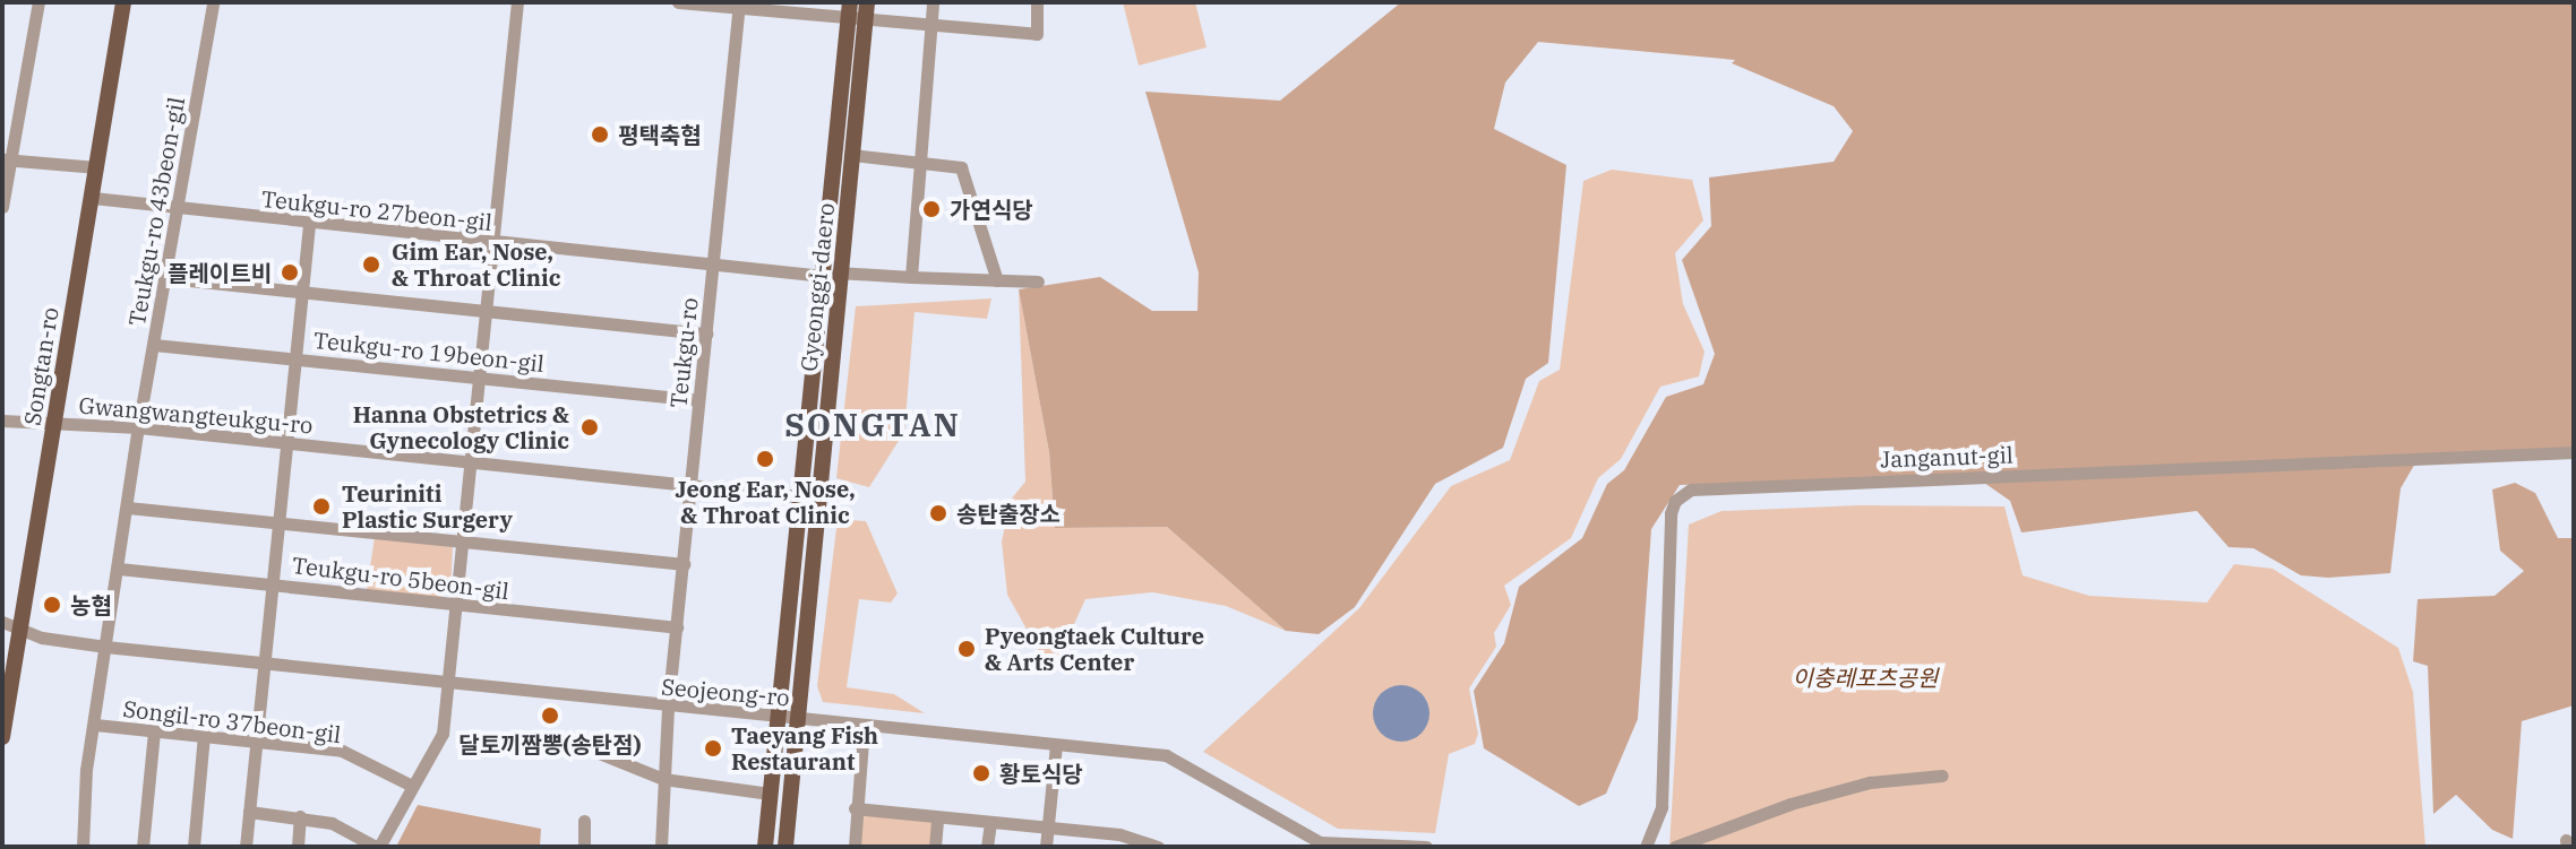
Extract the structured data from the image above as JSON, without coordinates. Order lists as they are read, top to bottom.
{
  "streets": {
    "main road": ["Gyeonggi-daero", "Songtan-ro"],
    "street": [
      "Teukgu-ro 27beon-gil",
      "Teukgu-ro 43beon-gil",
      "Teukgu-ro 19beon-gil",
      "Teukgu-ro",
      "Gwangwangteukgu-ro",
      "Janganut-gil",
      "Teukgu-ro 5beon-gil",
      "Seojeong-ro",
      "Songil-ro 37beon-gil"
    ]
  },
  "crossings": [
    ["Teukgu-ro 27beon-gil", "Teukgu-ro 43beon-gil"],
    ["Teukgu-ro 27beon-gil", "Gyeonggi-daero"],
    ["Teukgu-ro 27beon-gil", "Teukgu-ro"],
    ["Teukgu-ro 27beon-gil", "Songtan-ro"],
    ["Teukgu-ro 43beon-gil", "Teukgu-ro 19beon-gil"],
    ["Teukgu-ro 43beon-gil", "Gwangwangteukgu-ro"],
    ["Gyeonggi-daero", "Gwangwangteukgu-ro"],
    ["Gyeonggi-daero", "Seojeong-ro"],
    ["Teukgu-ro 19beon-gil", "Teukgu-ro"],
    ["Teukgu-ro", "Gwangwangteukgu-ro"],
    ["Teukgu-ro", "Teukgu-ro 5beon-gil"],
    ["Teukgu-ro", "Seojeong-ro"],
    ["Songtan-ro", "Gwangwangteukgu-ro"],
    ["Songtan-ro", "Seojeong-ro"]
  ],
  "districts": ["SONGTAN"],
  "parks": ["이충레포츠공원"],
  "places": [
    "평택축협",
    "가연식당",
    "Gim Ear, Nose, & Throat Clinic",
    "플레이트비",
    "Hanna Obstetrics & Gynecology Clinic",
    "Jeong Ear, Nose, & Throat Clinic",
    "Teuriniti Plastic Surgery",
    "송탄출장소",
    "농협",
    "Pyeongtaek Culture & Arts Center",
    "달토끼짬뽕(송탄점)",
    "Taeyang Fish Restaurant",
    "황토식당"
  ]
}
